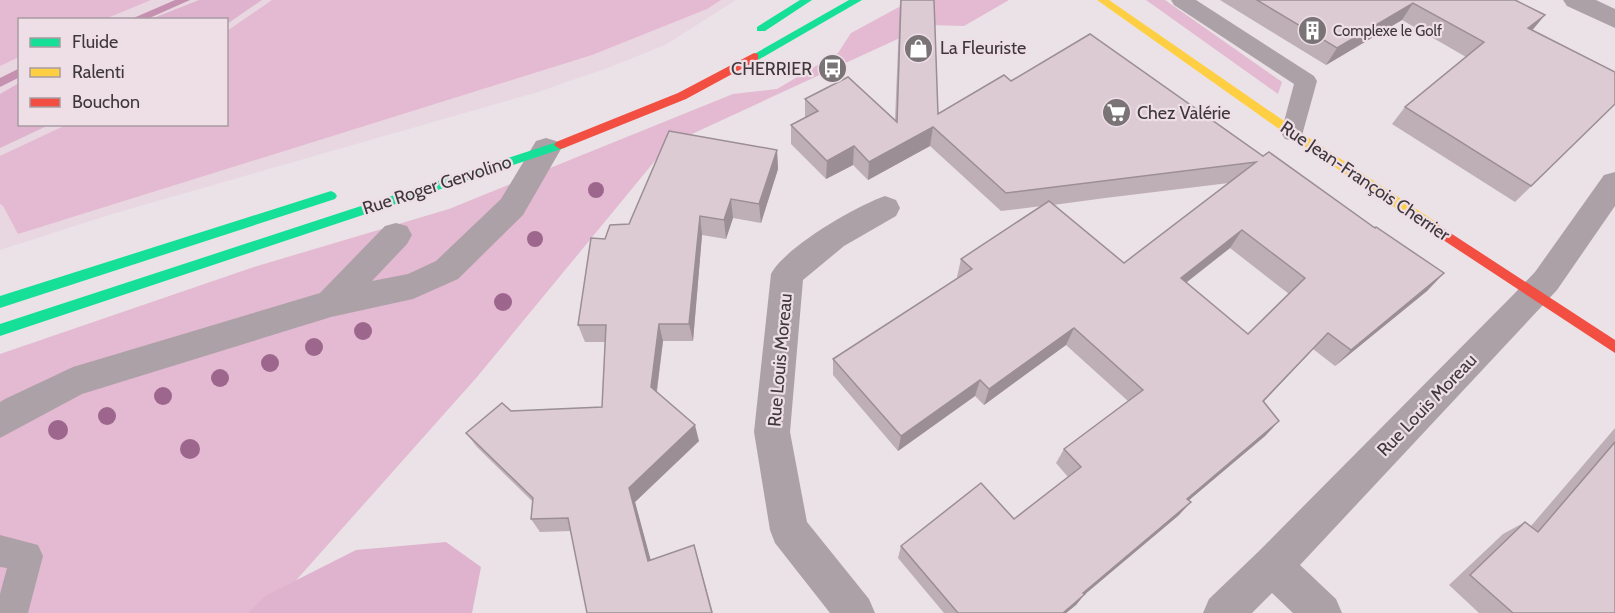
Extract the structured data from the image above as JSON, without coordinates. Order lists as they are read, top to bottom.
{
  "streets": {
    "main road": ["Rue Jean-François Cherrier", "Rue Roger Gervolino"],
    "street": ["Rue Louis Moreau"]
  },
  "crossings": [
    ["Rue Jean-François Cherrier", "Rue Louis Moreau"]
  ],
  "places": {
    "building": ["Complexe le Golf"],
    "shop": ["La Fleuriste"],
    "bus stop": ["CHERRIER"],
    "supermarket": ["Chez Valérie"]
  },
  "legend": ["Fluide", "Ralenti", "Bouchon"]
}
